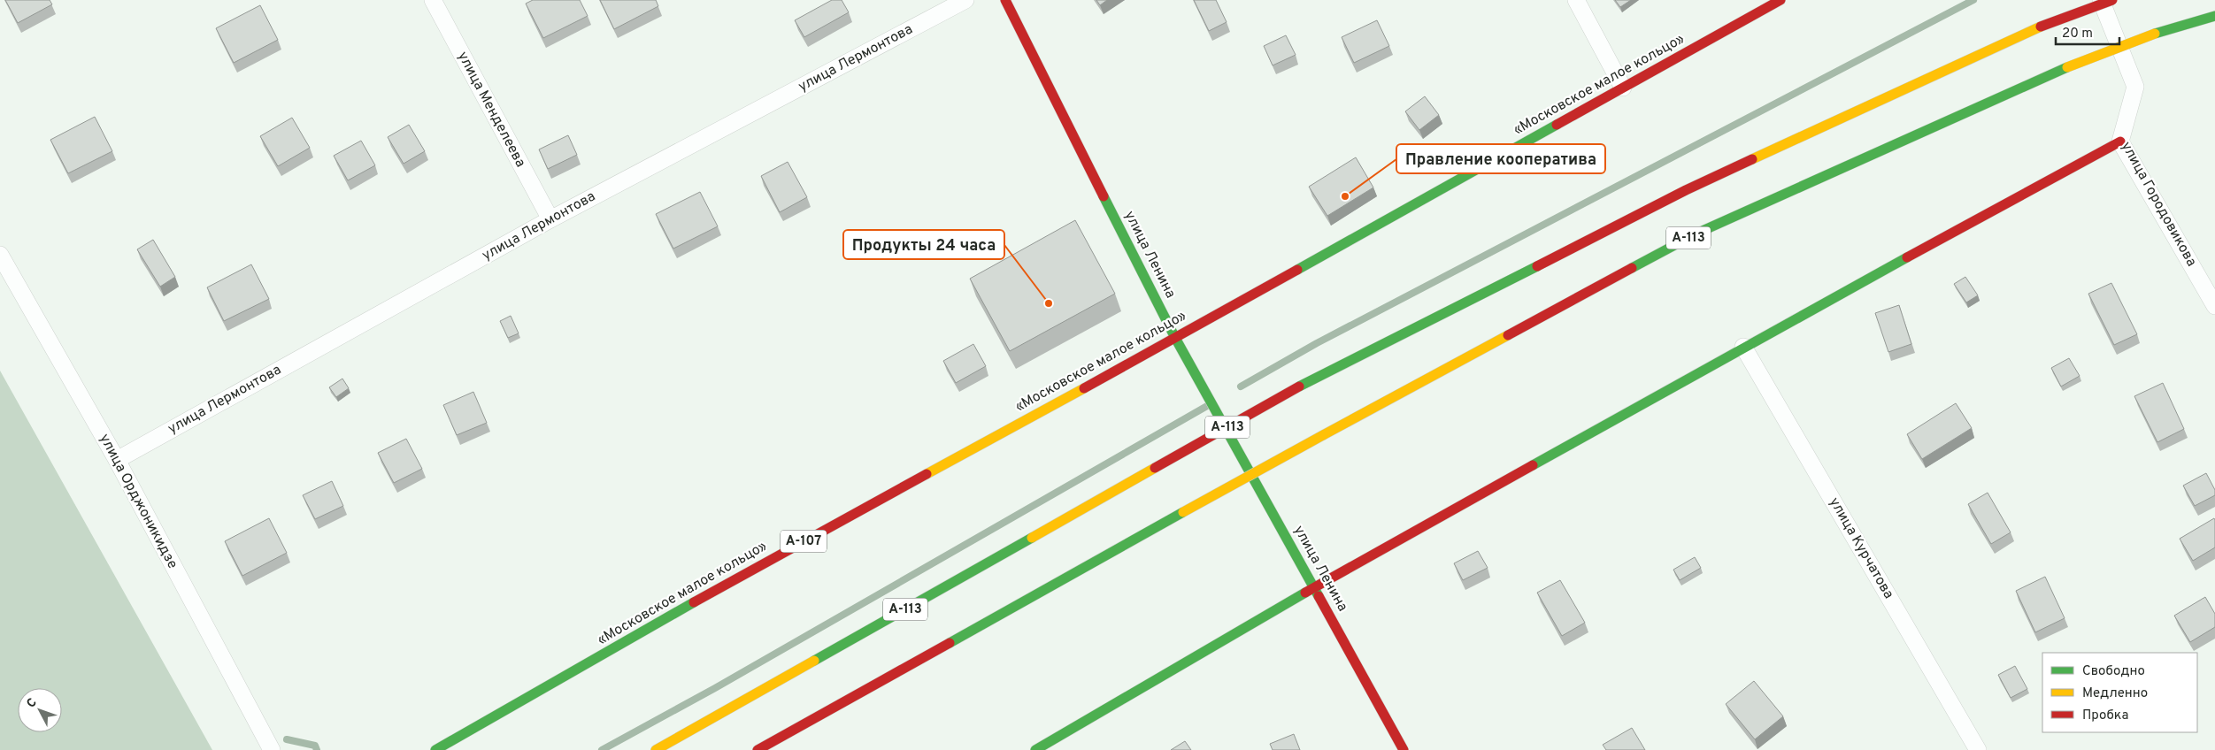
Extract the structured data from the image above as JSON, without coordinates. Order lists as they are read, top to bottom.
{
  "streets": {
    "main road": [
      "«Московское малое кольцо»",
      "А-113",
      "улица Ленина",
      "А-107"
    ],
    "street": [
      "улица Лермонтова",
      "улица Менделеева",
      "улица Городовикова",
      "улица Орджоникидзе",
      "улица Курчатова"
    ]
  },
  "crossings": [
    ["улица Лермонтова", "улица Менделеева"],
    ["улица Лермонтова", "улица Орджоникидзе"],
    ["«Московское малое кольцо»", "улица Ленина"]
  ],
  "places": ["Правление кооператива", "Продукты 24 часа"],
  "legend": ["Свободно", "Медленно", "Пробка"],
  "scale_bar": "20 m",
  "north": "top left"
}
